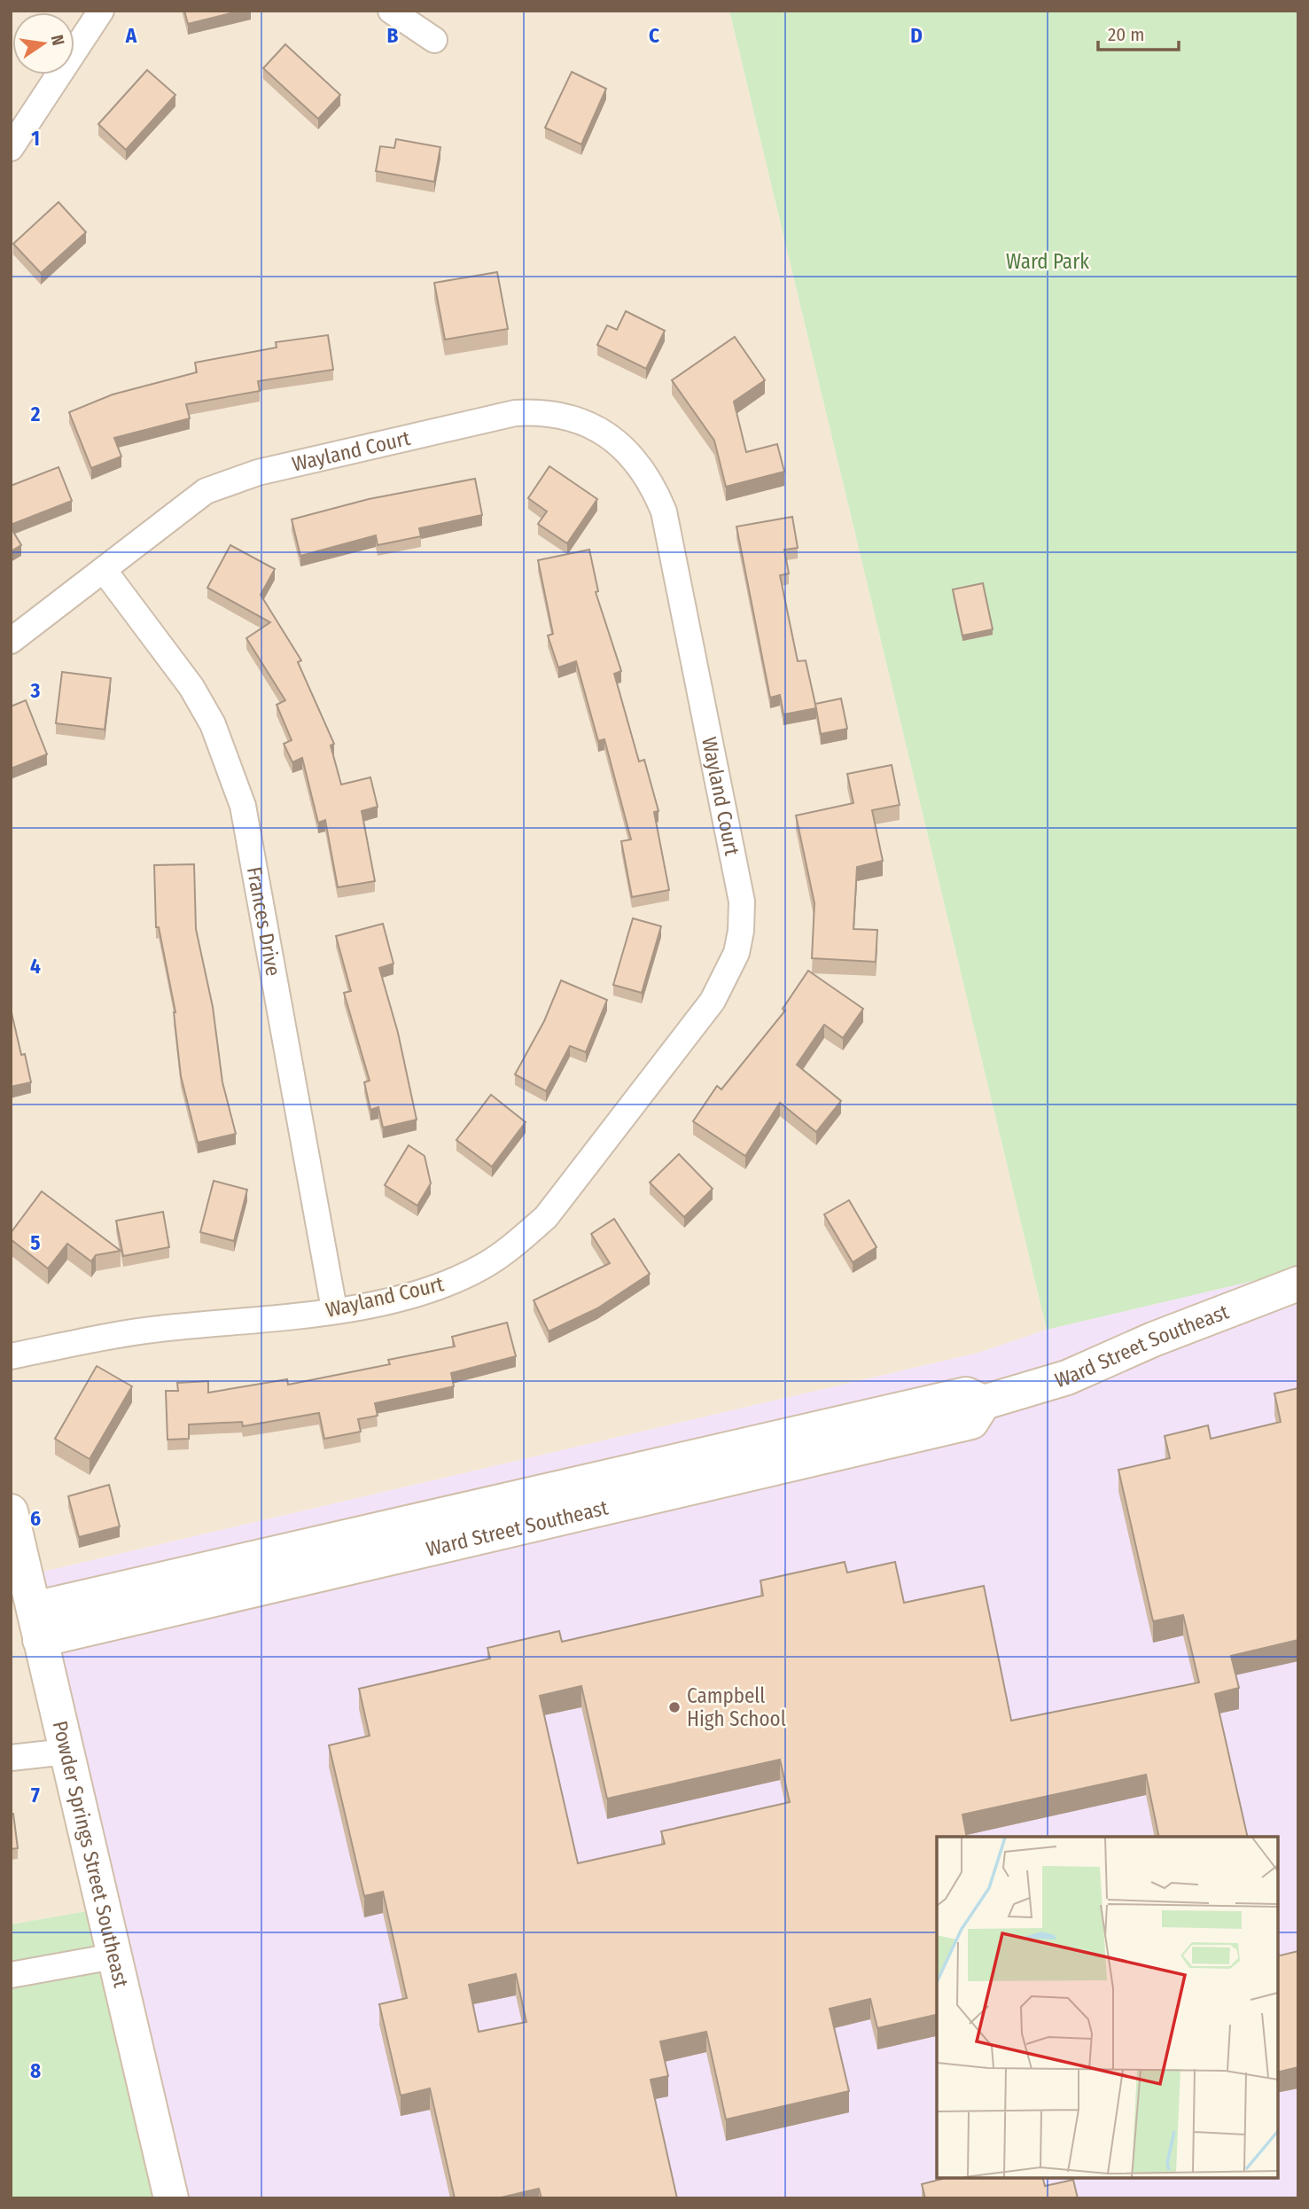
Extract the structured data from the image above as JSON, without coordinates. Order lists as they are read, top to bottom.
{
  "streets": {
    "street": [
      "Wayland Court",
      "Frances Drive",
      "Ward Street Southeast",
      "Powder Springs Street Southeast"
    ]
  },
  "crossings": [
    ["Wayland Court", "Frances Drive"],
    ["Ward Street Southeast", "Powder Springs Street Southeast"]
  ],
  "parks": ["Ward Park"],
  "places": ["Campbell High School"],
  "scale_bar": "20 m",
  "north": "right",
  "grid": {
    "columns": [
      "A",
      "B",
      "C",
      "D"
    ],
    "rows": [
      "1",
      "2",
      "3",
      "4",
      "5",
      "6",
      "7",
      "8"
    ]
  }
}
